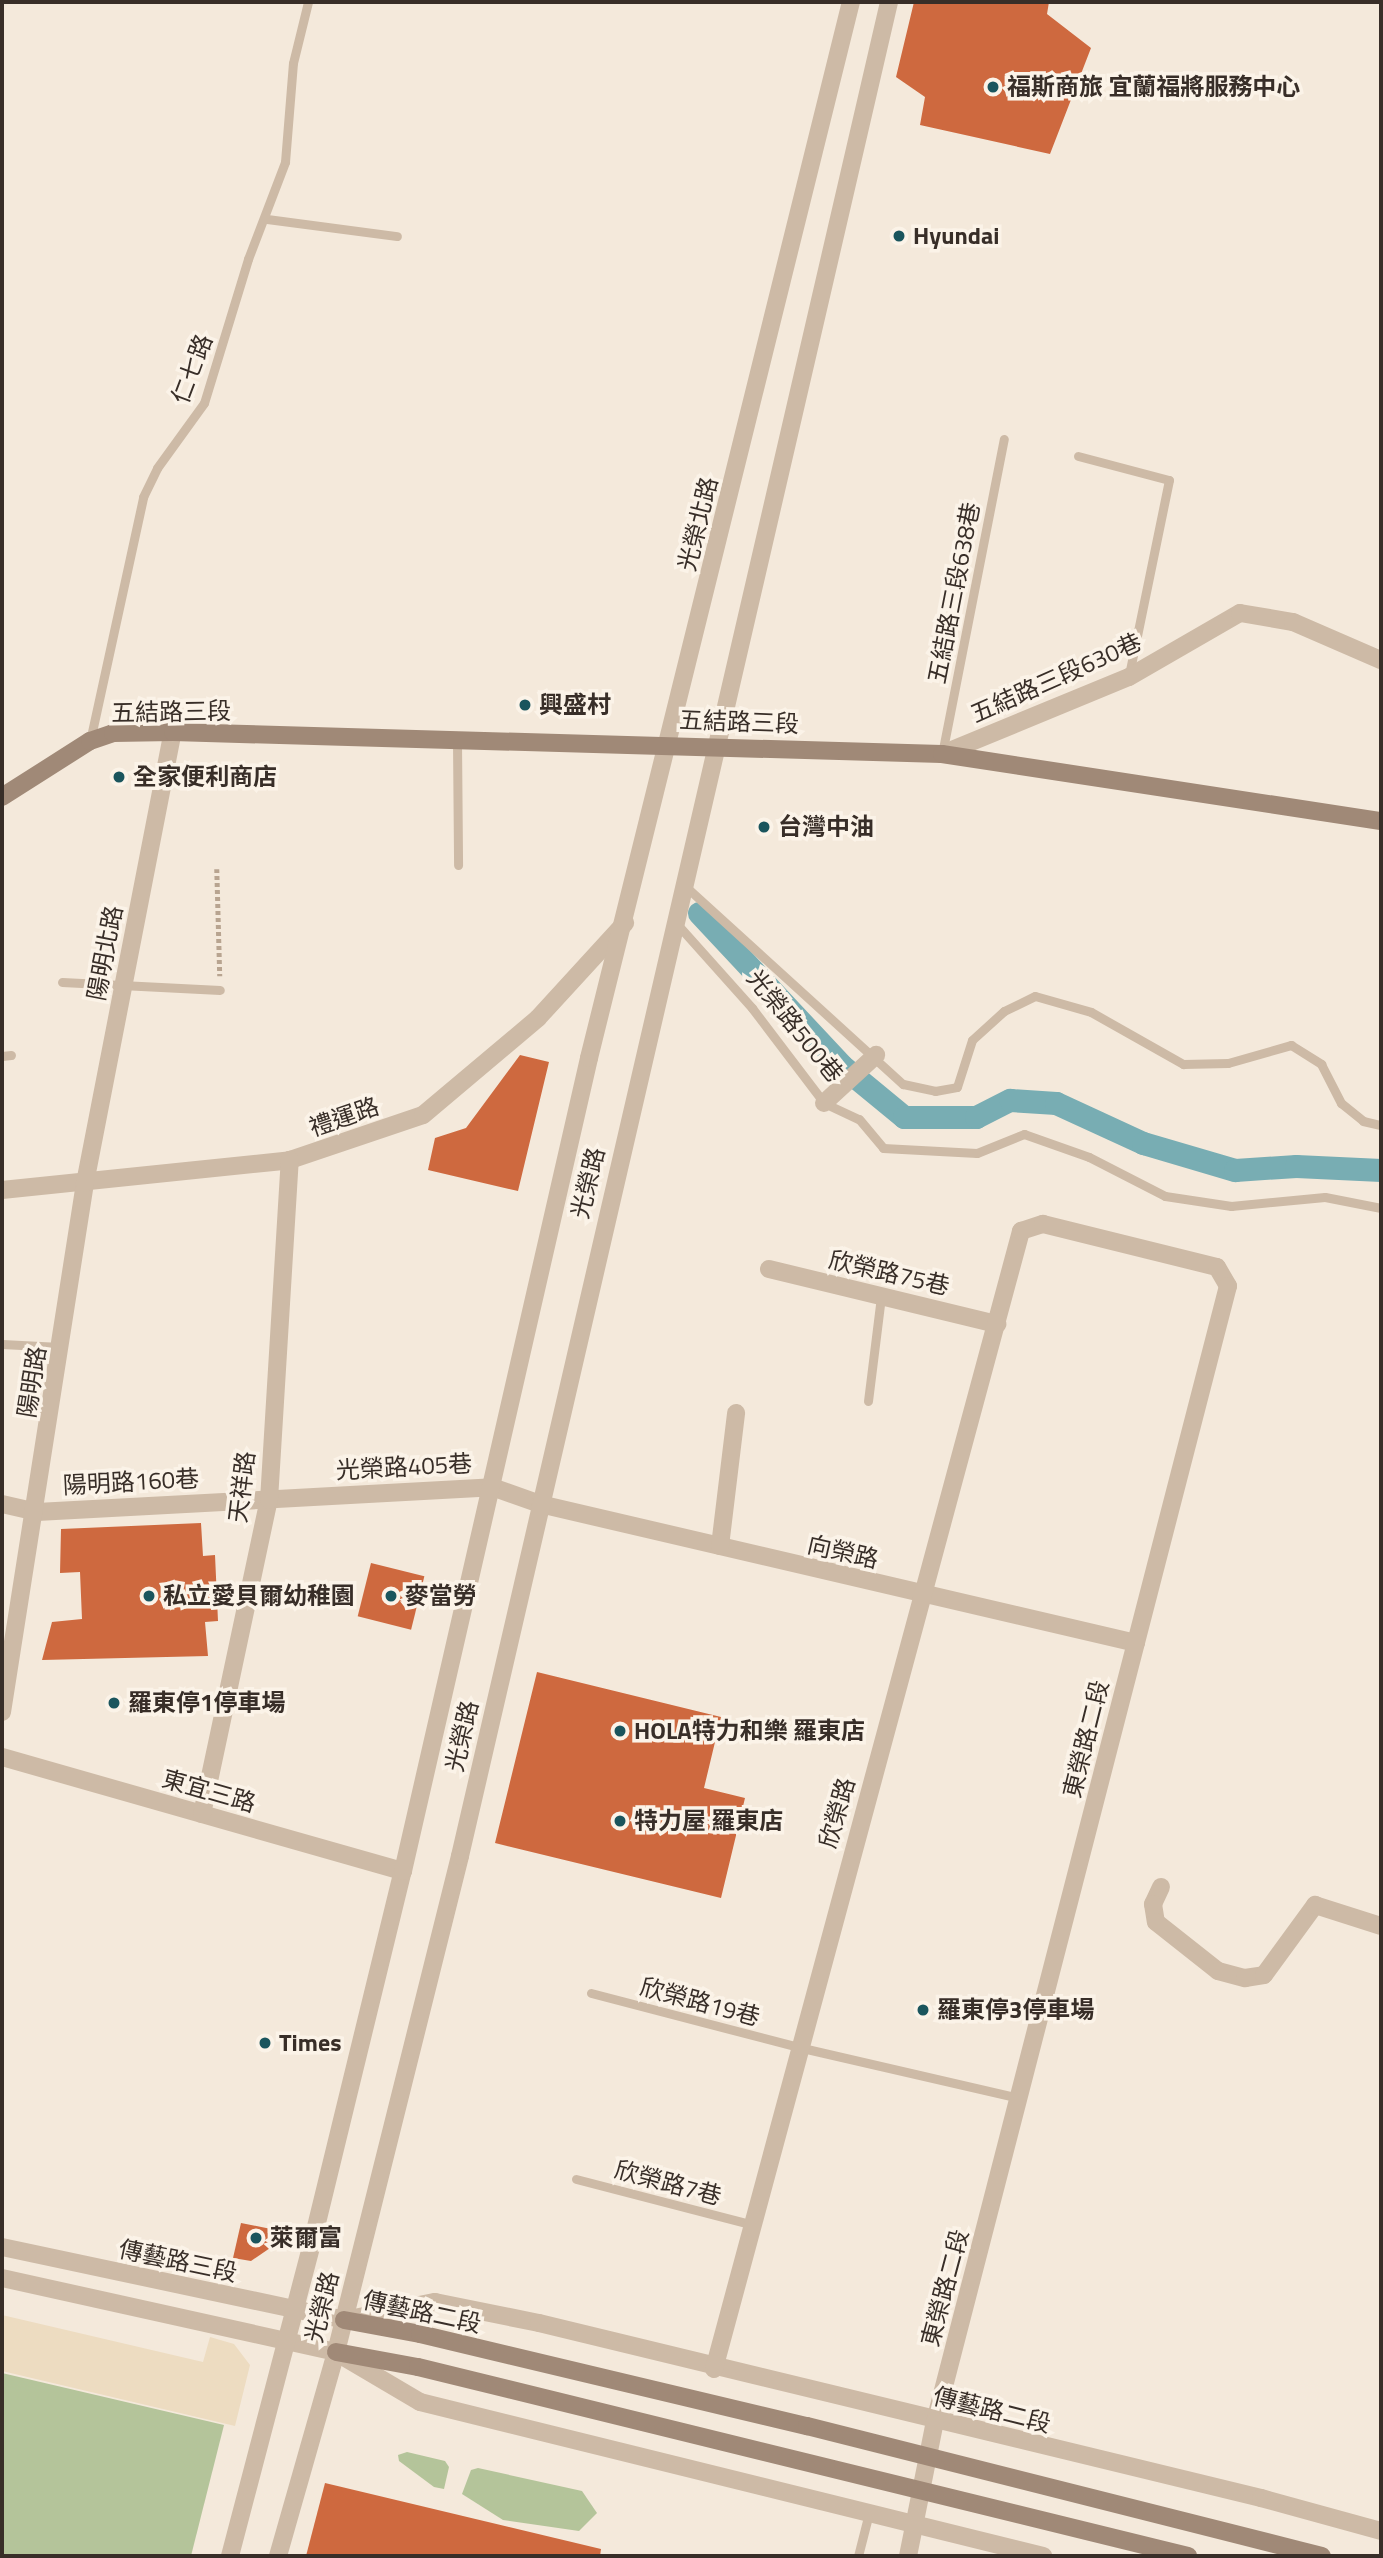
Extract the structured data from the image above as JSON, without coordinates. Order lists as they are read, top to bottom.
{
  "streets": {
    "main road": ["五結路三段", "傳藝路二段"],
    "street": [
      "光榮北路",
      "五結路三段630巷",
      "陽明北路",
      "禮運路",
      "光榮路",
      "欣榮路75巷",
      "陽明路",
      "光榮路405巷",
      "陽明路160巷",
      "天祥路",
      "向榮路",
      "東榮路二段",
      "東宜三路",
      "欣榮路",
      "傳藝路三段"
    ],
    "lane": [
      "仁七路",
      "五結路三段638巷",
      "光榮路500巷",
      "欣榮路19巷",
      "欣榮路7巷"
    ]
  },
  "crossings": [
    ["仁七路", "五結路三段"],
    ["光榮北路", "五結路三段"],
    ["光榮北路", "禮運路"],
    ["光榮北路", "光榮路"],
    ["五結路三段638巷", "五結路三段630巷"],
    ["五結路三段638巷", "五結路三段"],
    ["五結路三段630巷", "五結路三段"],
    ["五結路三段", "陽明北路"],
    ["陽明北路", "禮運路"],
    ["陽明北路", "陽明路"],
    ["光榮路500巷", "光榮路"],
    ["禮運路", "陽明路"],
    ["禮運路", "天祥路"],
    ["光榮路", "光榮路405巷"],
    ["光榮路", "向榮路"],
    ["光榮路", "東宜三路"],
    ["光榮路", "傳藝路三段"],
    ["光榮路", "傳藝路二段"],
    ["欣榮路75巷", "欣榮路"],
    ["陽明路", "陽明路160巷"],
    ["光榮路405巷", "陽明路160巷"],
    ["光榮路405巷", "天祥路"],
    ["光榮路405巷", "向榮路"],
    ["陽明路160巷", "天祥路"],
    ["天祥路", "東宜三路"],
    ["向榮路", "東榮路二段"],
    ["向榮路", "欣榮路"],
    ["東榮路二段", "欣榮路"],
    ["東榮路二段", "欣榮路19巷"],
    ["東榮路二段", "傳藝路二段"],
    ["欣榮路", "欣榮路19巷"],
    ["欣榮路", "欣榮路7巷"],
    ["欣榮路", "傳藝路二段"],
    ["傳藝路三段", "傳藝路二段"]
  ],
  "places": [
    "福斯商旅 宜蘭福將服務中心",
    "Hyundai",
    "興盛村",
    "全家便利商店",
    "台灣中油",
    "私立愛貝爾幼稚園",
    "麥當勞",
    "羅東停1停車場",
    "HOLA特力和樂 羅東店",
    "特力屋 羅東店",
    "羅東停3停車場",
    "Times",
    "萊爾富"
  ]
}
